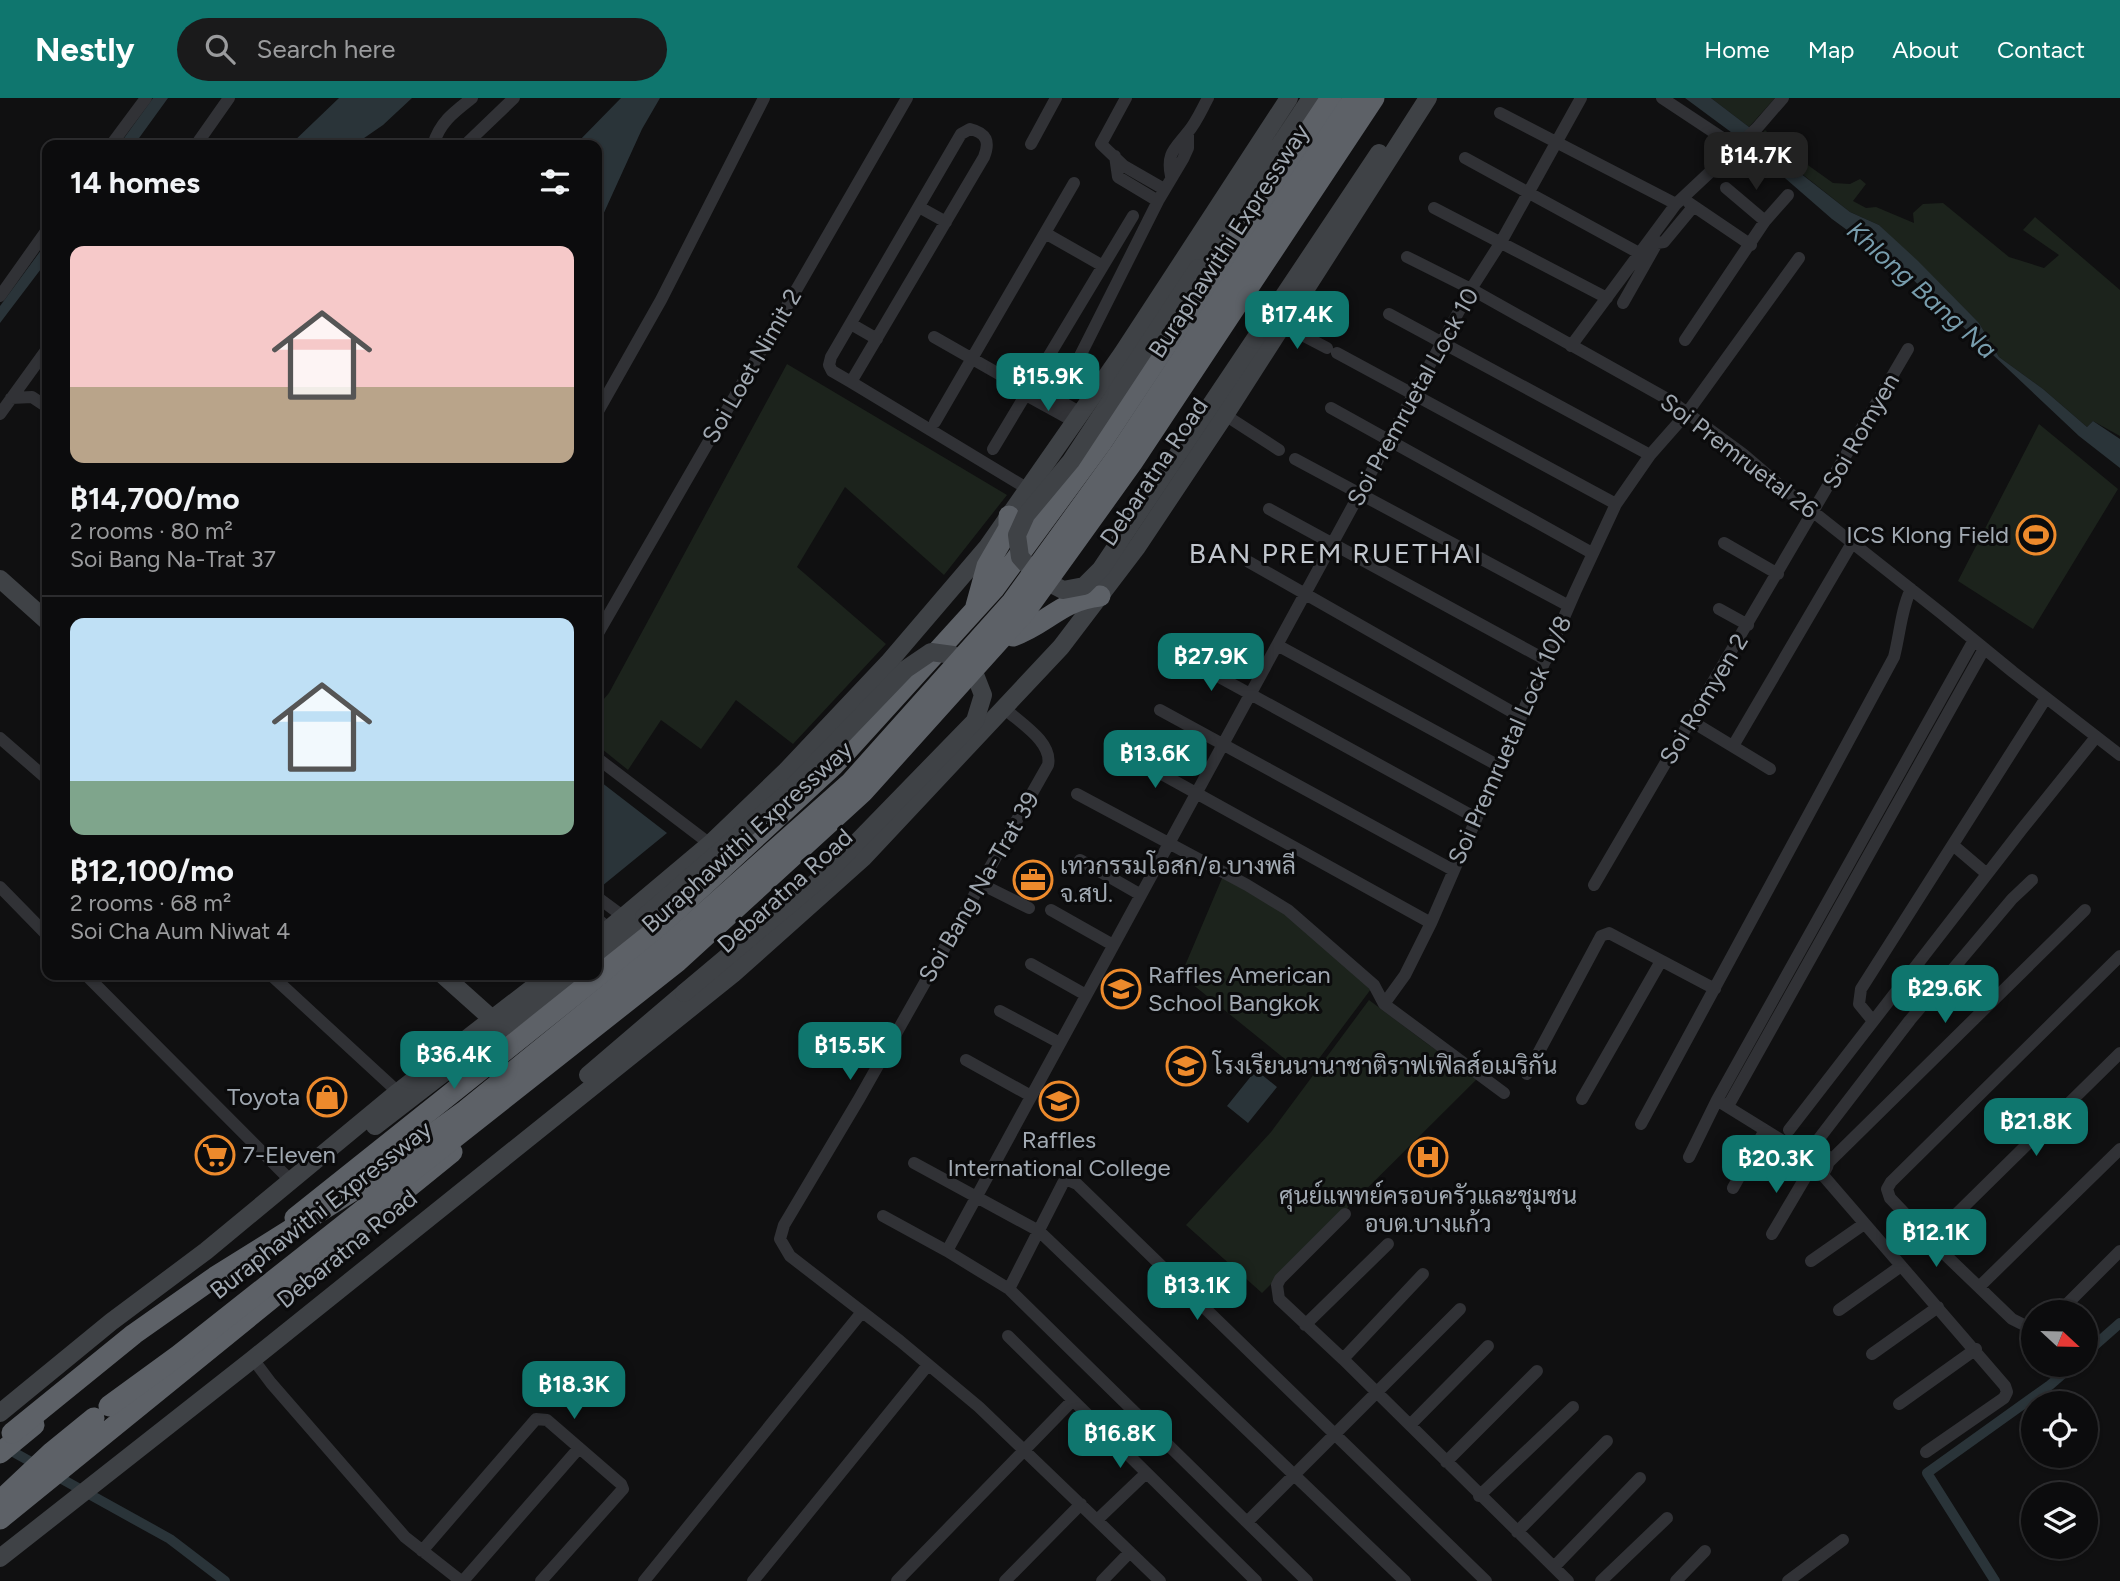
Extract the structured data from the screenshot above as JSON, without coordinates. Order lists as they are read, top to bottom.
{
  "streets": {
    "highway": ["Buraphawithi Expressway", "Debaratna Road"],
    "street": [
      "Soi Loet Nimit 2",
      "Soi Premruetal Lock 10",
      "Soi Romyen",
      "Soi Premruetal 26",
      "Soi Romyen 2",
      "Soi Premruetal Lock 10/8",
      "Soi Bang Na-Trat 39"
    ]
  },
  "crossings": [
    ["Soi Premruetal Lock 10", "Soi Premruetal 26"],
    ["Soi Romyen", "Soi Premruetal 26"],
    ["Soi Romyen", "Soi Romyen 2"],
    ["Soi Premruetal 26", "Soi Romyen 2"],
    ["Soi Premruetal 26", "Soi Premruetal Lock 10/8"],
    ["Debaratna Road", "Soi Bang Na-Trat 39"]
  ],
  "districts": ["BAN PREM RUETHAI"],
  "water": ["Khlong Bang Na"],
  "places": {
    "sports": ["ICS Klong Field"],
    "office": ["เทวกรรมโอสก/อ.บางพลี จ.สป."],
    "school or university": ["Raffles American School Bangkok", "โรงเรียนนานาชาติราฟเฟิลส์อเมริกัน", "Raffles International College"],
    "shop": ["Toyota"],
    "supermarket": ["7-Eleven"],
    "hospital": ["ศุนย์แพทย์ครอบครัวและชุมชน อบต.บางแก้ว"]
  },
  "north": "right",
  "page": {
    "header": "Nestly",
    "search": "Search here",
    "nav": [
      "Home",
      "Map",
      "About",
      "Contact"
    ],
    "price": [
      "฿14.7K",
      "฿17.4K",
      "฿15.9K",
      "฿27.9K",
      "฿13.6K",
      "฿29.6K",
      "฿15.5K",
      "฿36.4K",
      "฿21.8K",
      "฿20.3K",
      "฿12.1K",
      "฿13.1K",
      "฿18.3K",
      "฿16.8K"
    ],
    "heading": "14 homes",
    "list": [
      {
        "name": "฿14,700/mo",
        "note": "2 rooms · 80 m² · Soi Bang Na-Trat 37"
      },
      {
        "name": "฿12,100/mo",
        "note": "2 rooms · 68 m² · Soi Cha Aum Niwat 4"
      }
    ]
  }
}
